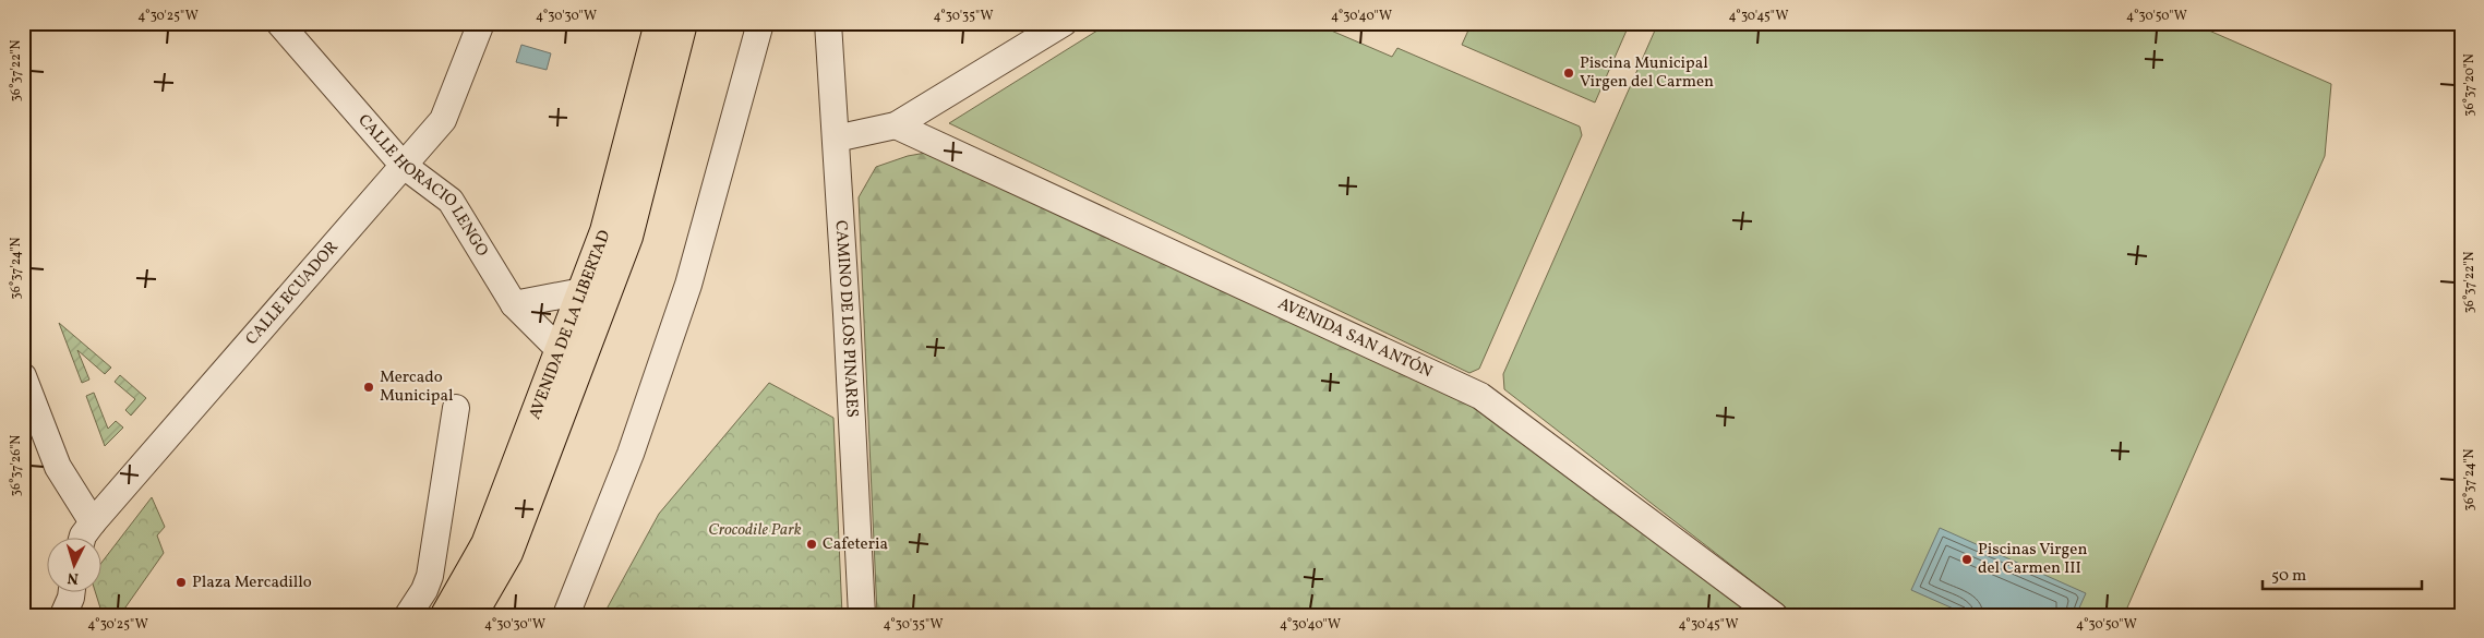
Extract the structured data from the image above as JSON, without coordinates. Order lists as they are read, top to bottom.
{
  "streets": {
    "main road": ["AVENIDA DE LA LIBERTAD"],
    "street": [
      "CALLE HORACIO LENGO",
      "CALLE ECUADOR",
      "CAMINO DE LOS PINARES",
      "AVENIDA SAN ANTÓN"
    ]
  },
  "crossings": [
    ["CALLE HORACIO LENGO", "CALLE ECUADOR"],
    ["CALLE HORACIO LENGO", "AVENIDA DE LA LIBERTAD"]
  ],
  "parks": ["Crocodile Park"],
  "places": [
    "Piscina Municipal Virgen del Carmen",
    "Mercado Municipal",
    "Cafeteria",
    "Piscinas Virgen del Carmen III",
    "Plaza Mercadillo"
  ],
  "scale_bar": "50 m",
  "north": "bottom",
  "coordinates": [
    "4°30'25\"W",
    "4°30'30\"W",
    "4°30'35\"W",
    "4°30'40\"W",
    "4°30'45\"W",
    "4°30'50\"W",
    "36°37'22\"N",
    "36°37'20\"N",
    "36°37'24\"N",
    "36°37'26\"N"
  ]
}
